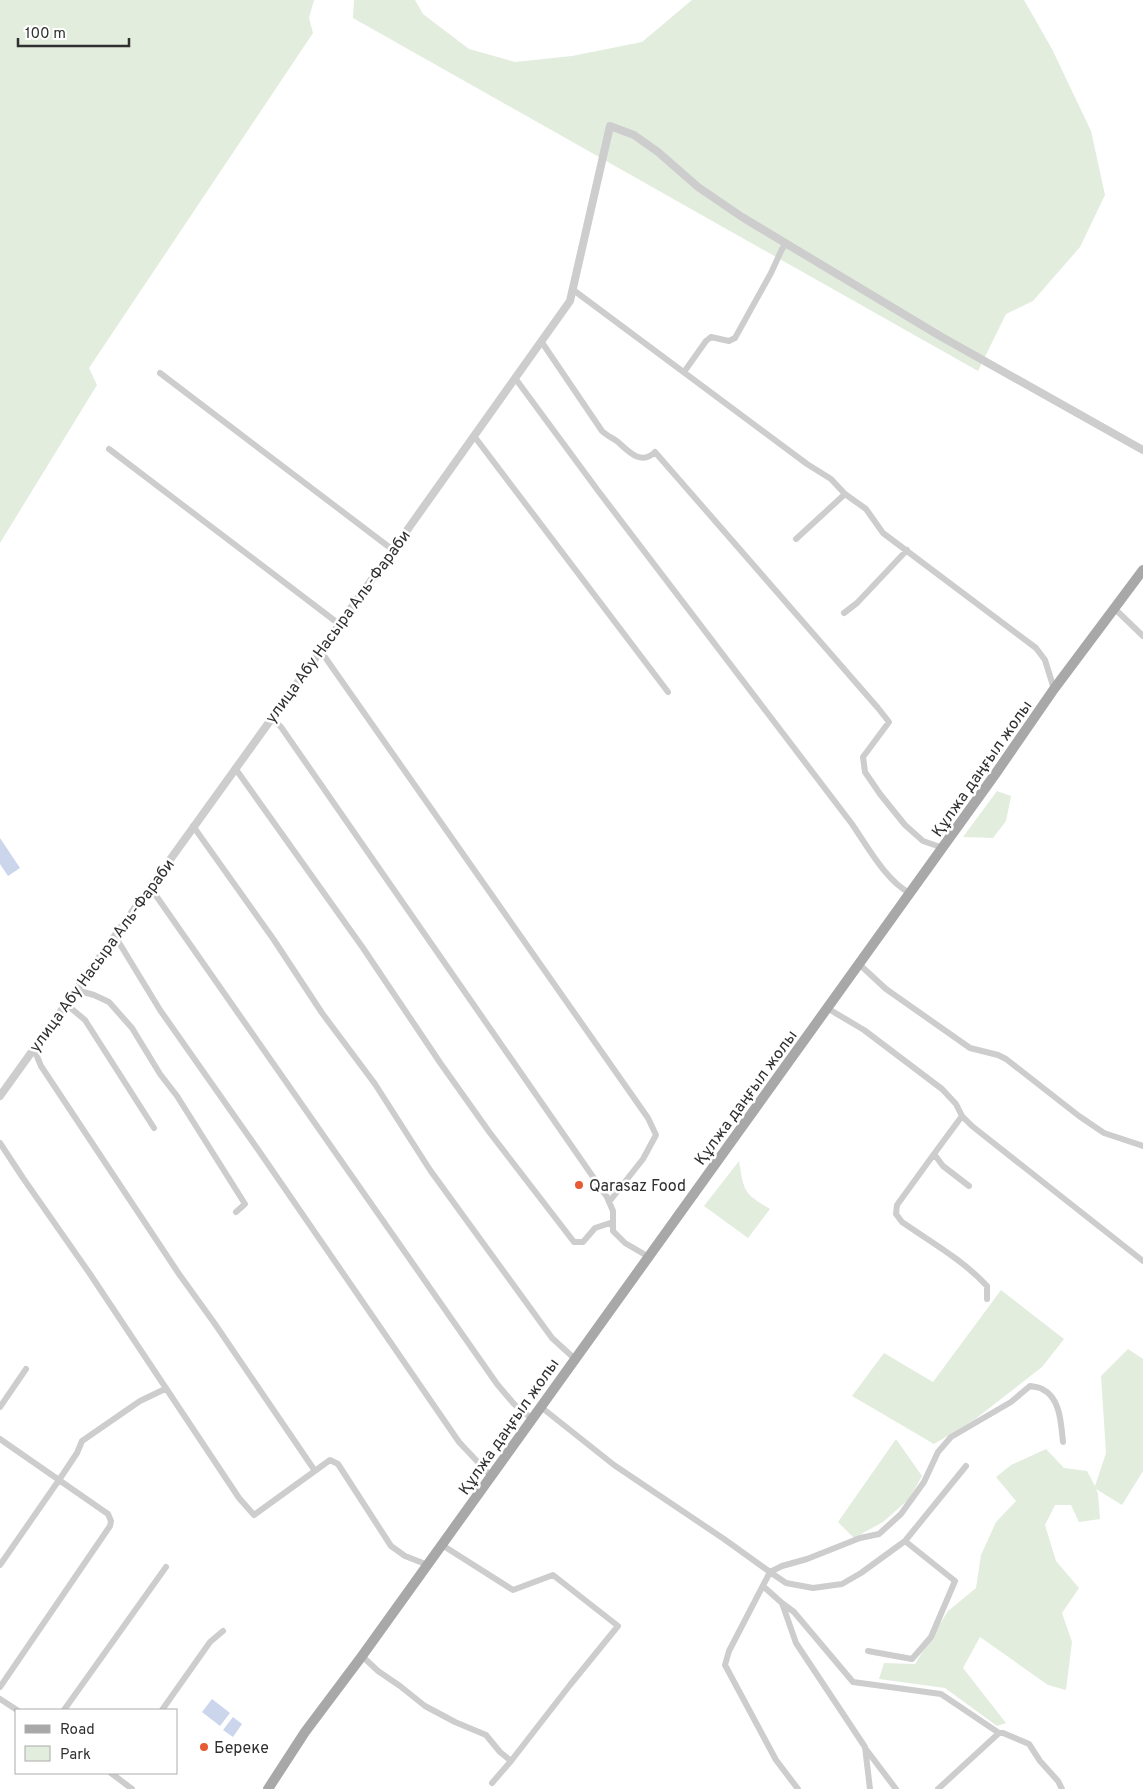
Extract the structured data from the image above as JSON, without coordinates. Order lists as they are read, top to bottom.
{
  "streets": {
    "main road": ["Құлжа даңғыл жолы"],
    "street": ["улица Абу Насыра Аль-Фараби"]
  },
  "places": ["Qarasaz Food", "Береке"],
  "legend": ["Road", "Park"],
  "scale_bar": "100 m"
}
